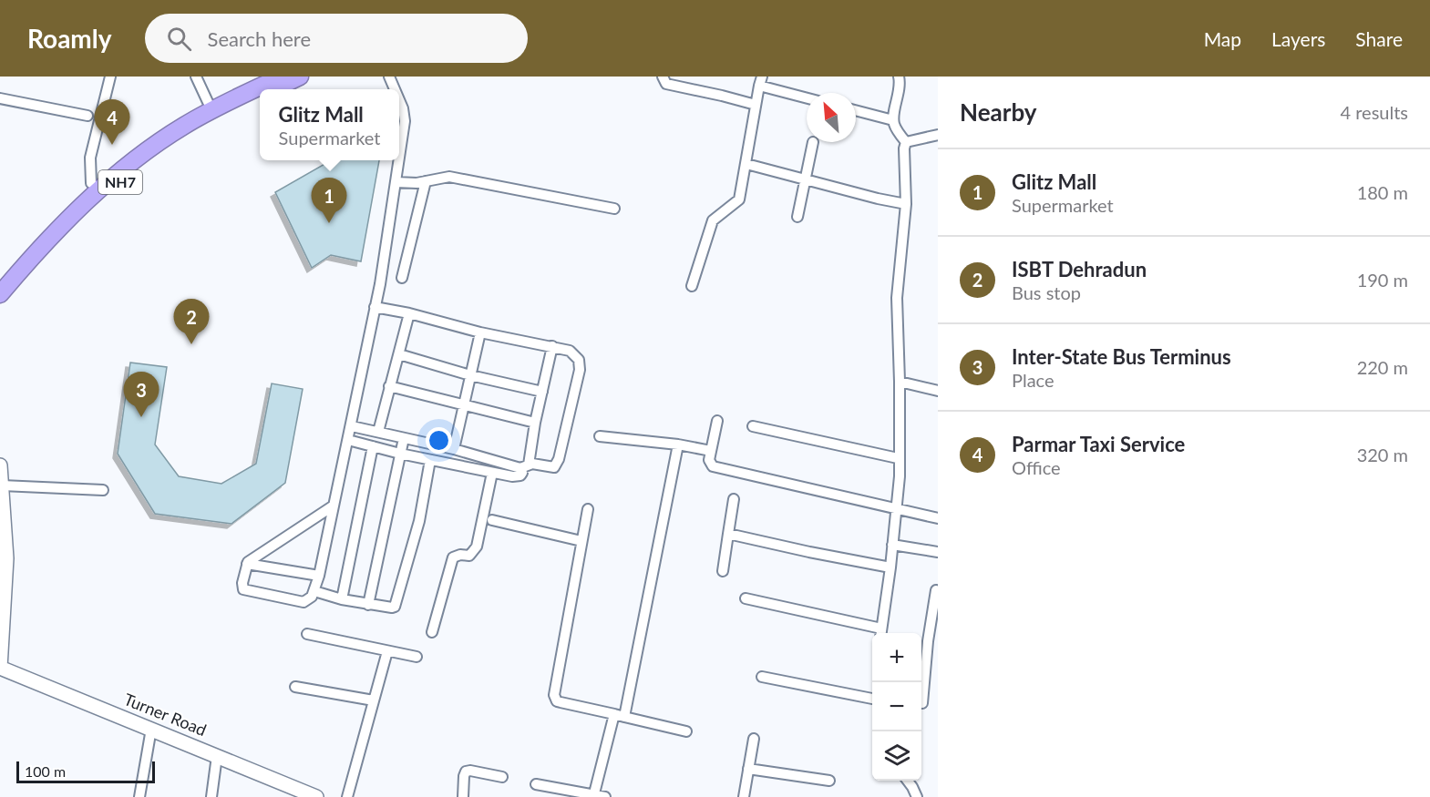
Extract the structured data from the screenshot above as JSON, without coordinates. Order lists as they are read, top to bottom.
{
  "streets": {
    "highway": ["NH7"],
    "main road": ["Turner Road"]
  },
  "scale_bar": "100 m",
  "north": "top left",
  "page": {
    "header": "Roamly",
    "search": "Search here",
    "nav": ["Map", "Layers", "Share"],
    "heading": ["Nearby", "4 results"],
    "popup": ["Glitz Mall", "Supermarket"],
    "pins": [
      "4",
      "1",
      "2",
      "3"
    ],
    "list": [
      {
        "mark": "1",
        "name": "Glitz Mall",
        "note": "Supermarket",
        "value": "180 m"
      },
      {
        "mark": "2",
        "name": "ISBT Dehradun",
        "note": "Bus stop",
        "value": "190 m"
      },
      {
        "mark": "3",
        "name": "Inter-State Bus Terminus",
        "note": "Place",
        "value": "220 m"
      },
      {
        "mark": "4",
        "name": "Parmar Taxi Service",
        "note": "Office",
        "value": "320 m"
      }
    ],
    "map_buttons": ["+", "−"],
    "scale": "100 m"
  }
}
